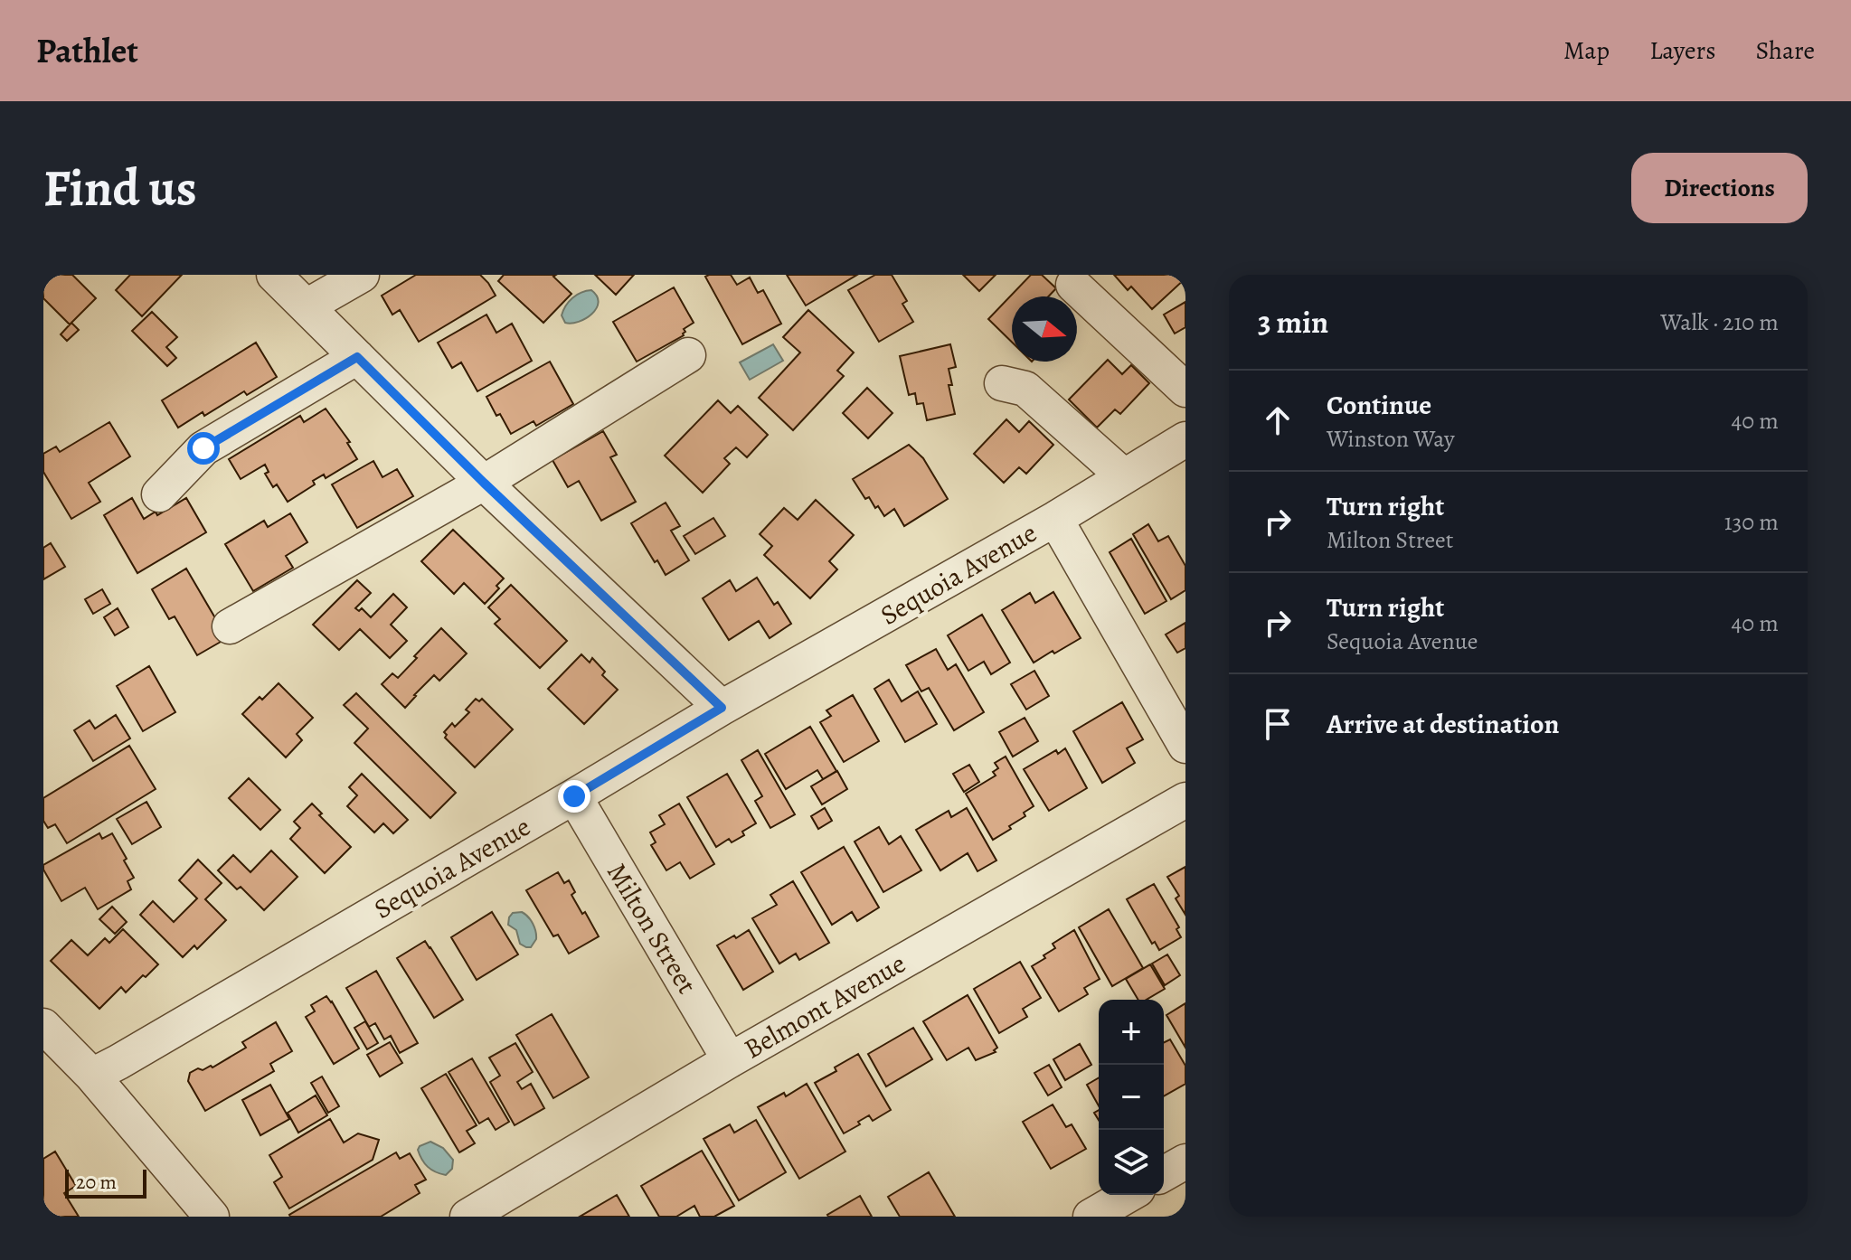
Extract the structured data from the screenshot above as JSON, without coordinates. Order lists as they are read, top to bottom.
{
  "streets": {
    "street": ["Sequoia Avenue", "Milton Street", "Belmont Avenue"]
  },
  "crossings": [
    ["Sequoia Avenue", "Milton Street"],
    ["Milton Street", "Belmont Avenue"]
  ],
  "scale_bar": "20 m",
  "north": "right",
  "page": {
    "header": "Pathlet",
    "nav": ["Map", "Layers", "Share"],
    "buttons": "Directions",
    "title": "Find us",
    "heading": ["3 min", "Walk · 210 m"],
    "list": [
      ["Continue", "Winston Way", "40 m"],
      ["Turn right", "Milton Street", "130 m"],
      ["Turn right", "Sequoia Avenue", "40 m"],
      "Arrive at destination"
    ],
    "map_buttons": ["+", "−"],
    "scale": "20 m"
  }
}
